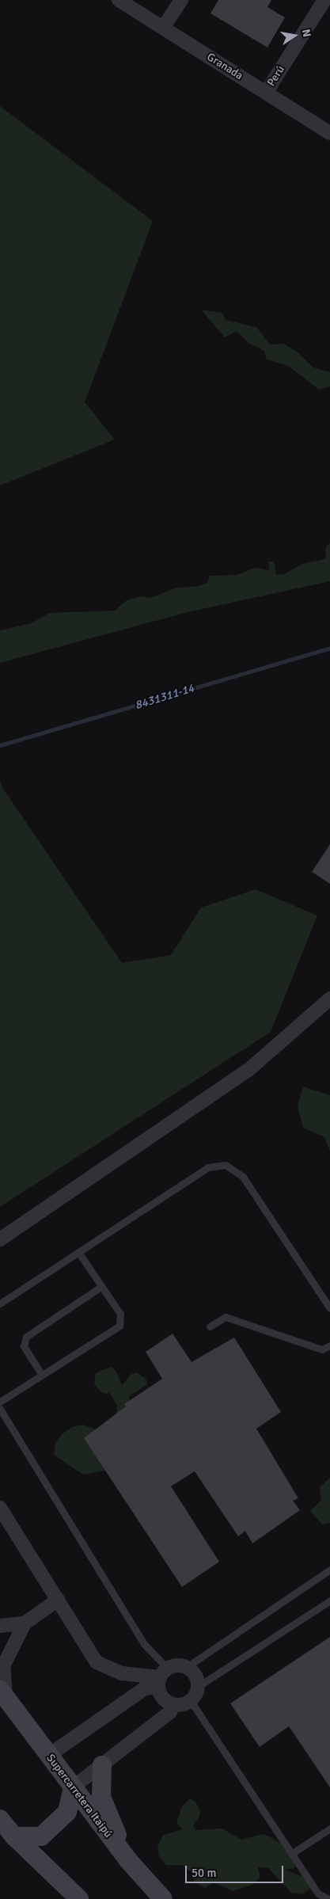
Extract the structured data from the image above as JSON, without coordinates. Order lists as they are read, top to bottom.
{
  "streets": {
    "street": ["Granada", "Perú", "Supercarretera Itaipú"]
  },
  "crossings": [
    ["Granada", "Perú"]
  ],
  "water": ["8431311-14"],
  "scale_bar": "50 m",
  "north": "right"
}
